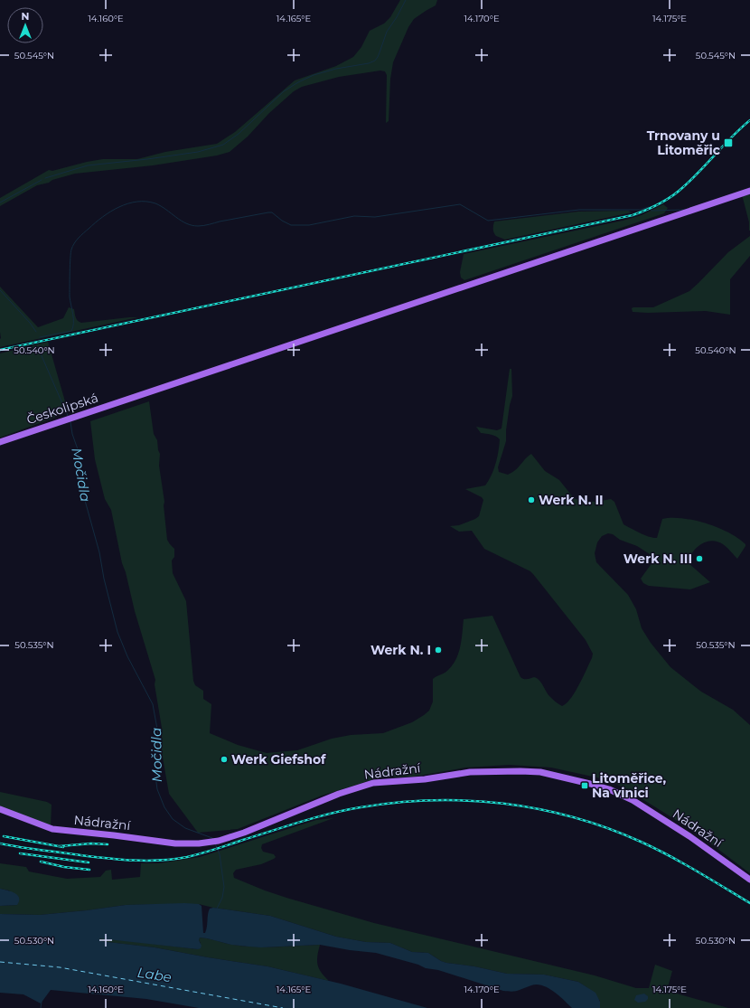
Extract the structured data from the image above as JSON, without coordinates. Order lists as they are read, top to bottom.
{
  "streets": {
    "main road": ["Českolipská", "Nádražní"]
  },
  "water": ["Močidla", "Labe"],
  "places": {
    "transit": ["Trnovany u Litoměřic", "Litoměřice, Na vinici"],
    "other": [
      "Werk N. II",
      "Werk N. III",
      "Werk N. I",
      "Werk Giefshof"
    ]
  },
  "north": "top",
  "coordinates": [
    "14.160°E",
    "14.165°E",
    "14.170°E",
    "14.175°E",
    "50.545°N",
    "50.540°N",
    "50.535°N",
    "50.530°N"
  ]
}
